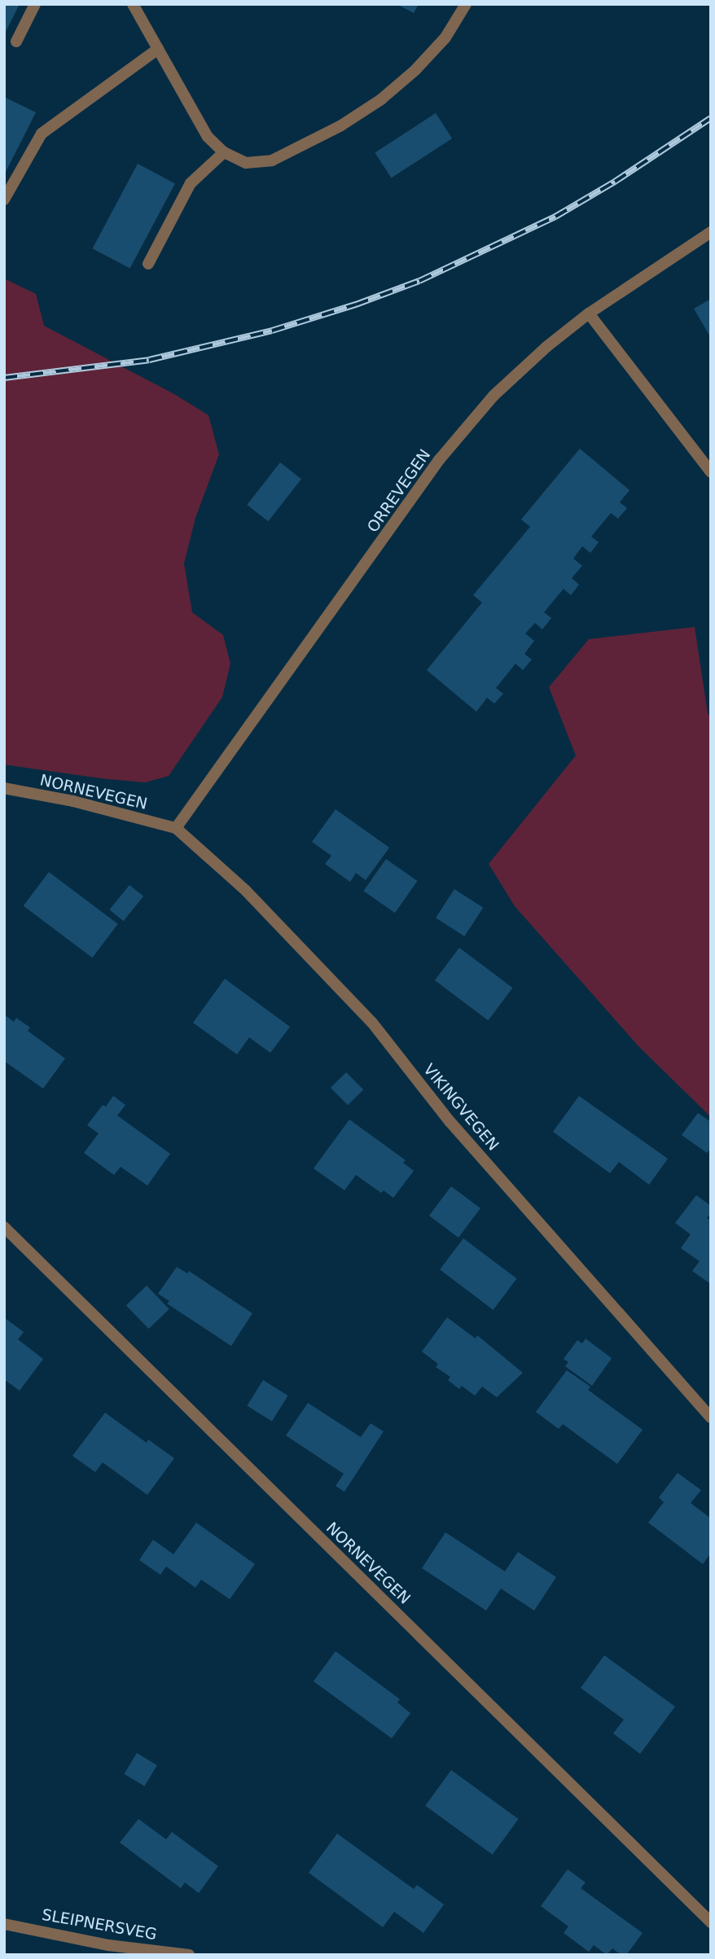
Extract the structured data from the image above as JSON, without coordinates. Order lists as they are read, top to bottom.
{
  "streets": {
    "street": [
      "ORREVEGEN",
      "NORNEVEGEN",
      "VIKINGVEGEN",
      "SLEIPNERSVEG"
    ]
  },
  "crossings": [
    ["ORREVEGEN", "NORNEVEGEN"],
    ["ORREVEGEN", "VIKINGVEGEN"],
    ["NORNEVEGEN", "VIKINGVEGEN"]
  ]
}
